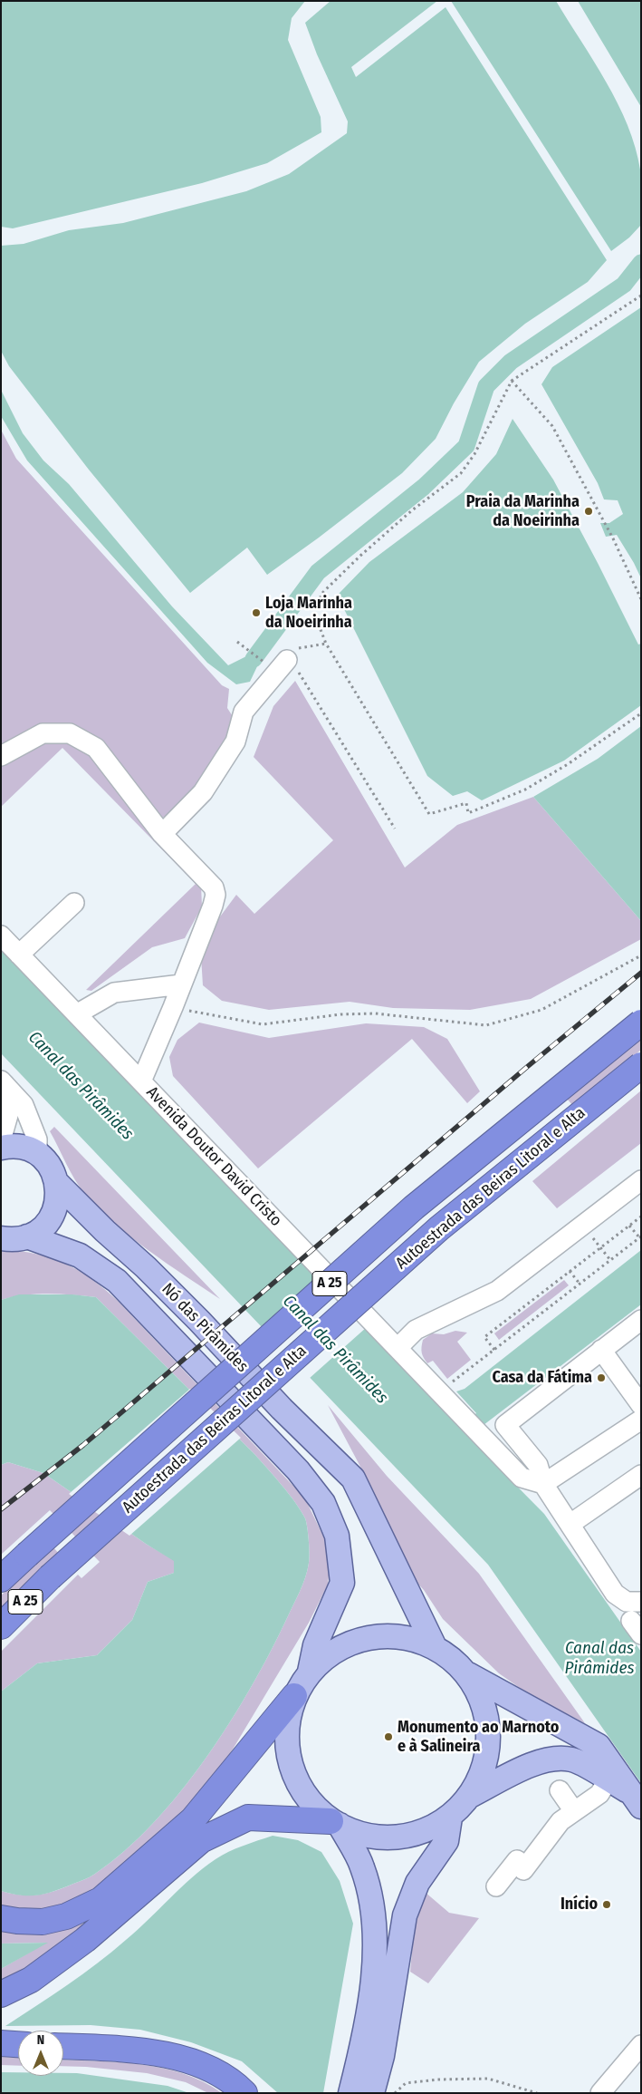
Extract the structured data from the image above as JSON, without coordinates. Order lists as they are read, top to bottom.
{
  "streets": {
    "highway": ["Autoestrada das Beiras Litoral e Alta", "A 25"],
    "main road": ["Nó das Pirâmides"],
    "street": ["Avenida Doutor David Cristo"]
  },
  "water": ["Canal das Pirâmides"],
  "places": [
    "Praia da Marinha da Noeirinha",
    "Loja Marinha da Noeirinha",
    "Casa da Fátima",
    "Monumento ao Marnoto e à Salineira",
    "Início"
  ],
  "north": "top"
}
